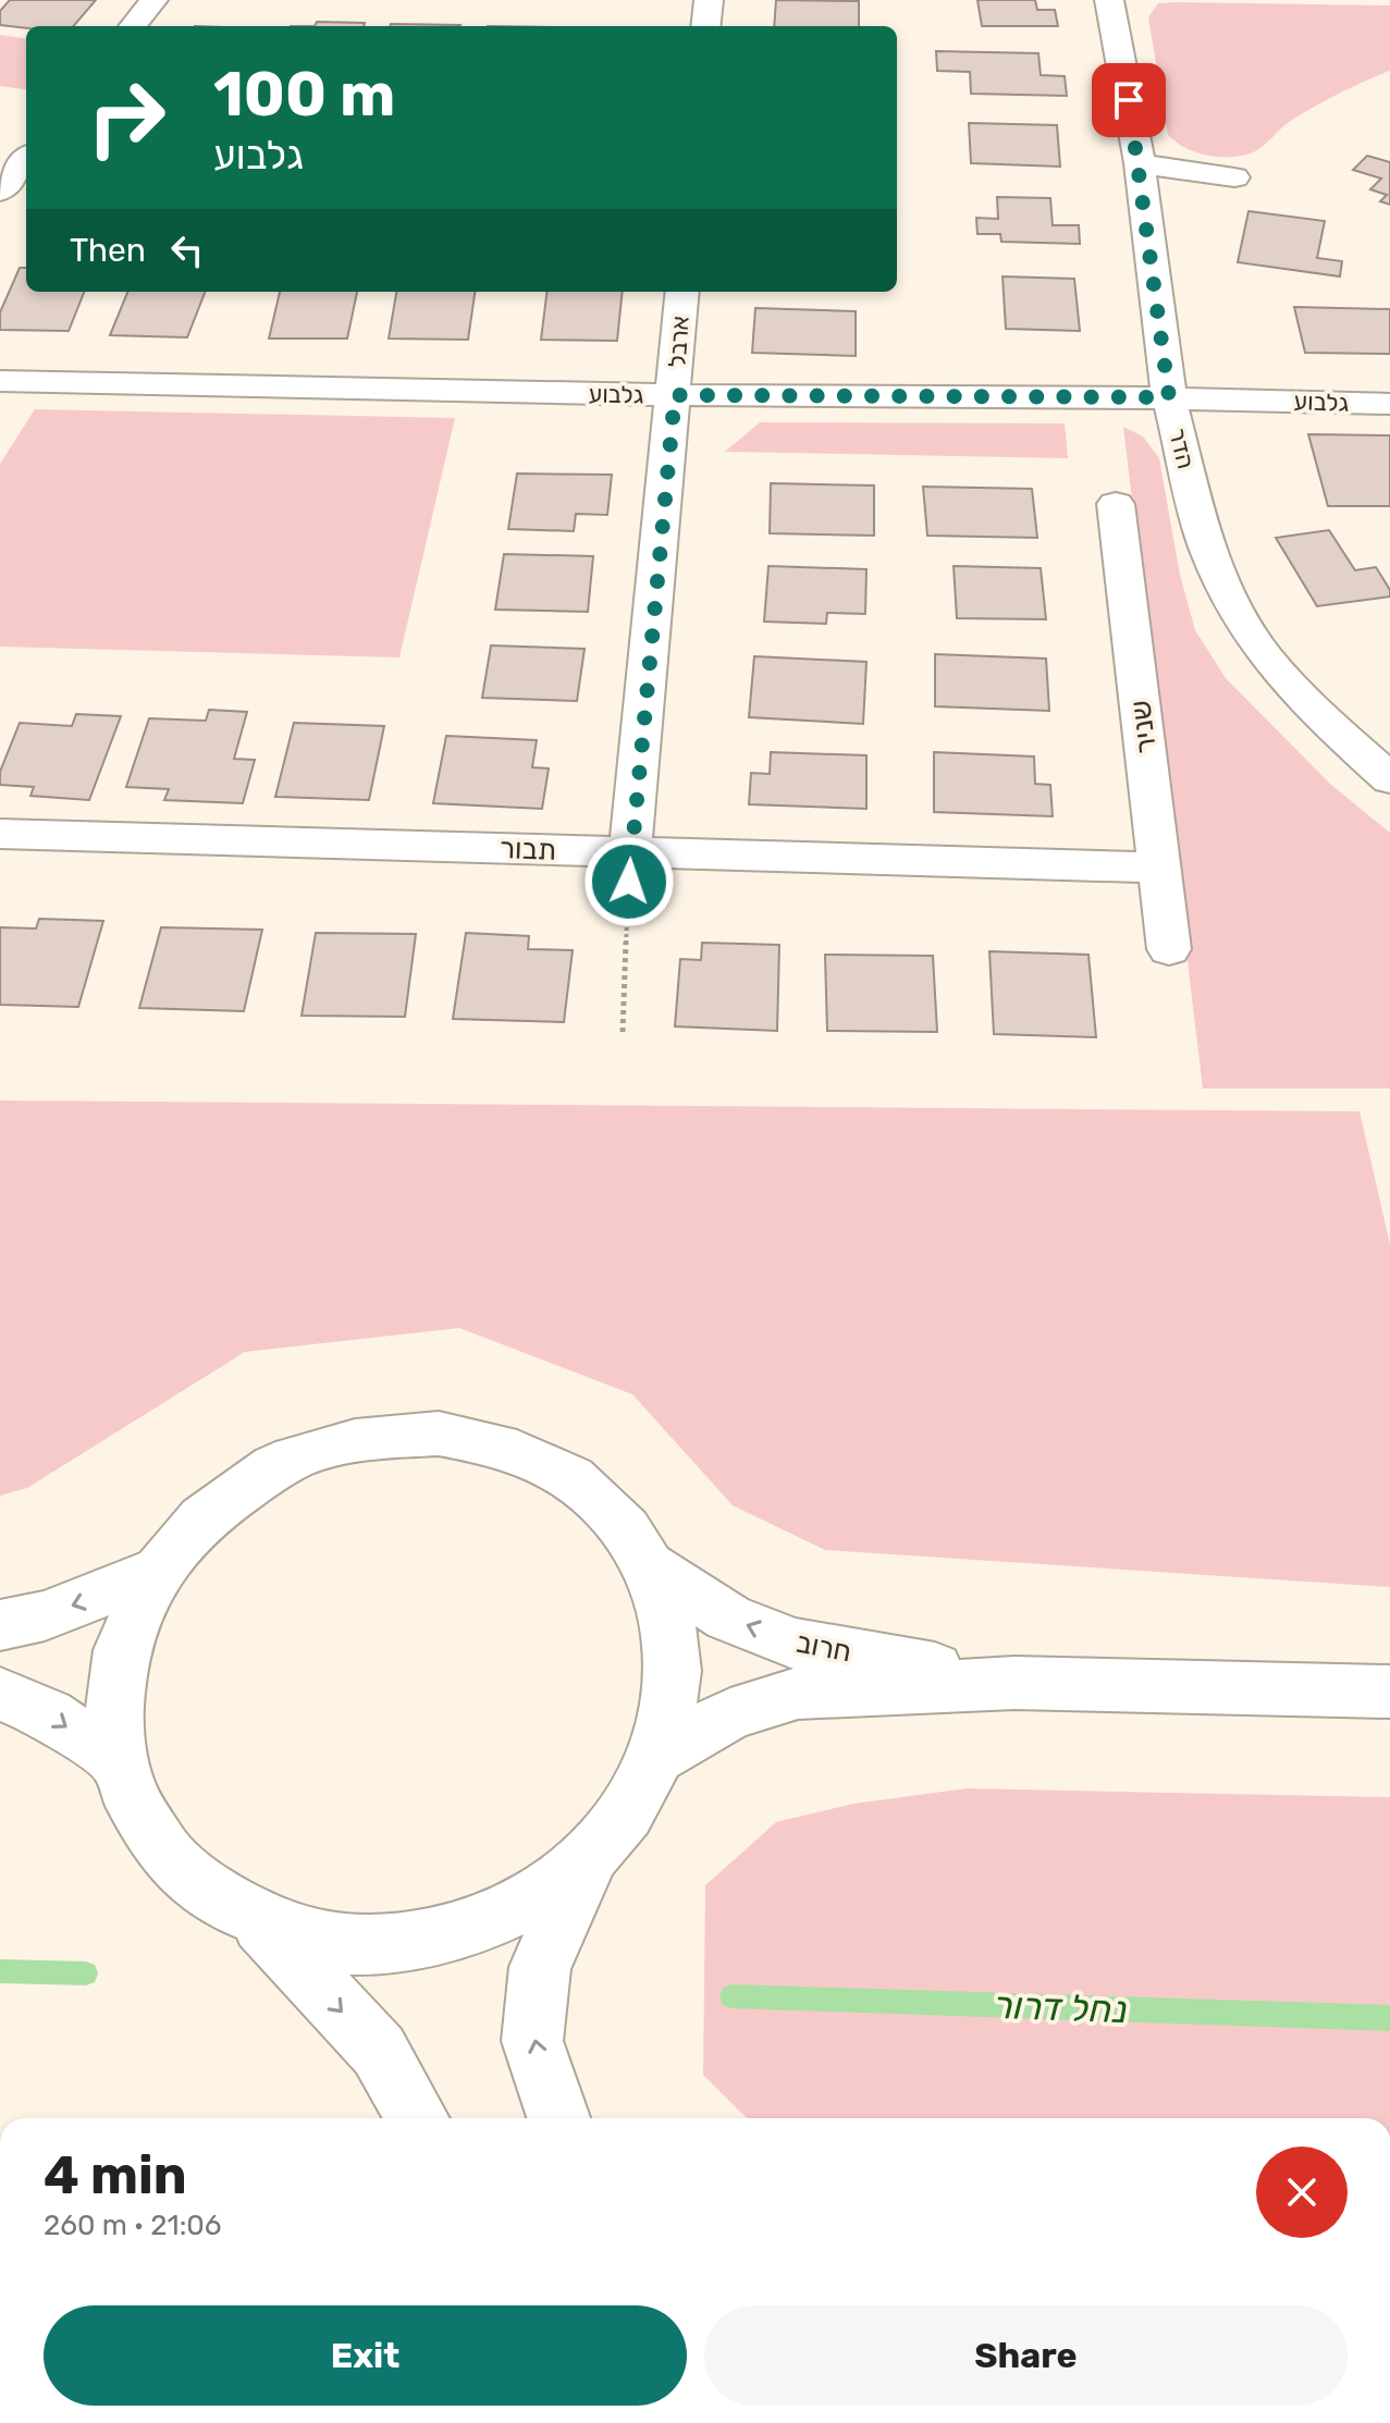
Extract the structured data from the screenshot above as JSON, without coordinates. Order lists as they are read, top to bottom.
{
  "streets": {
    "street": [
      "ארבל",
      "גלבוע",
      "הדר",
      "שניר",
      "תבור",
      "חרוב"
    ]
  },
  "crossings": [
    ["ארבל", "גלבוע"],
    ["ארבל", "תבור"],
    ["גלבוע", "הדר"],
    ["שניר", "תבור"]
  ],
  "water": ["נחל דרור"],
  "page": {
    "turn": ["100 m", "גלבוע"],
    "then": "Then",
    "heading": ["4 min", "260 m · 21:06"],
    "buttons": ["Exit", "Share"]
  }
}
